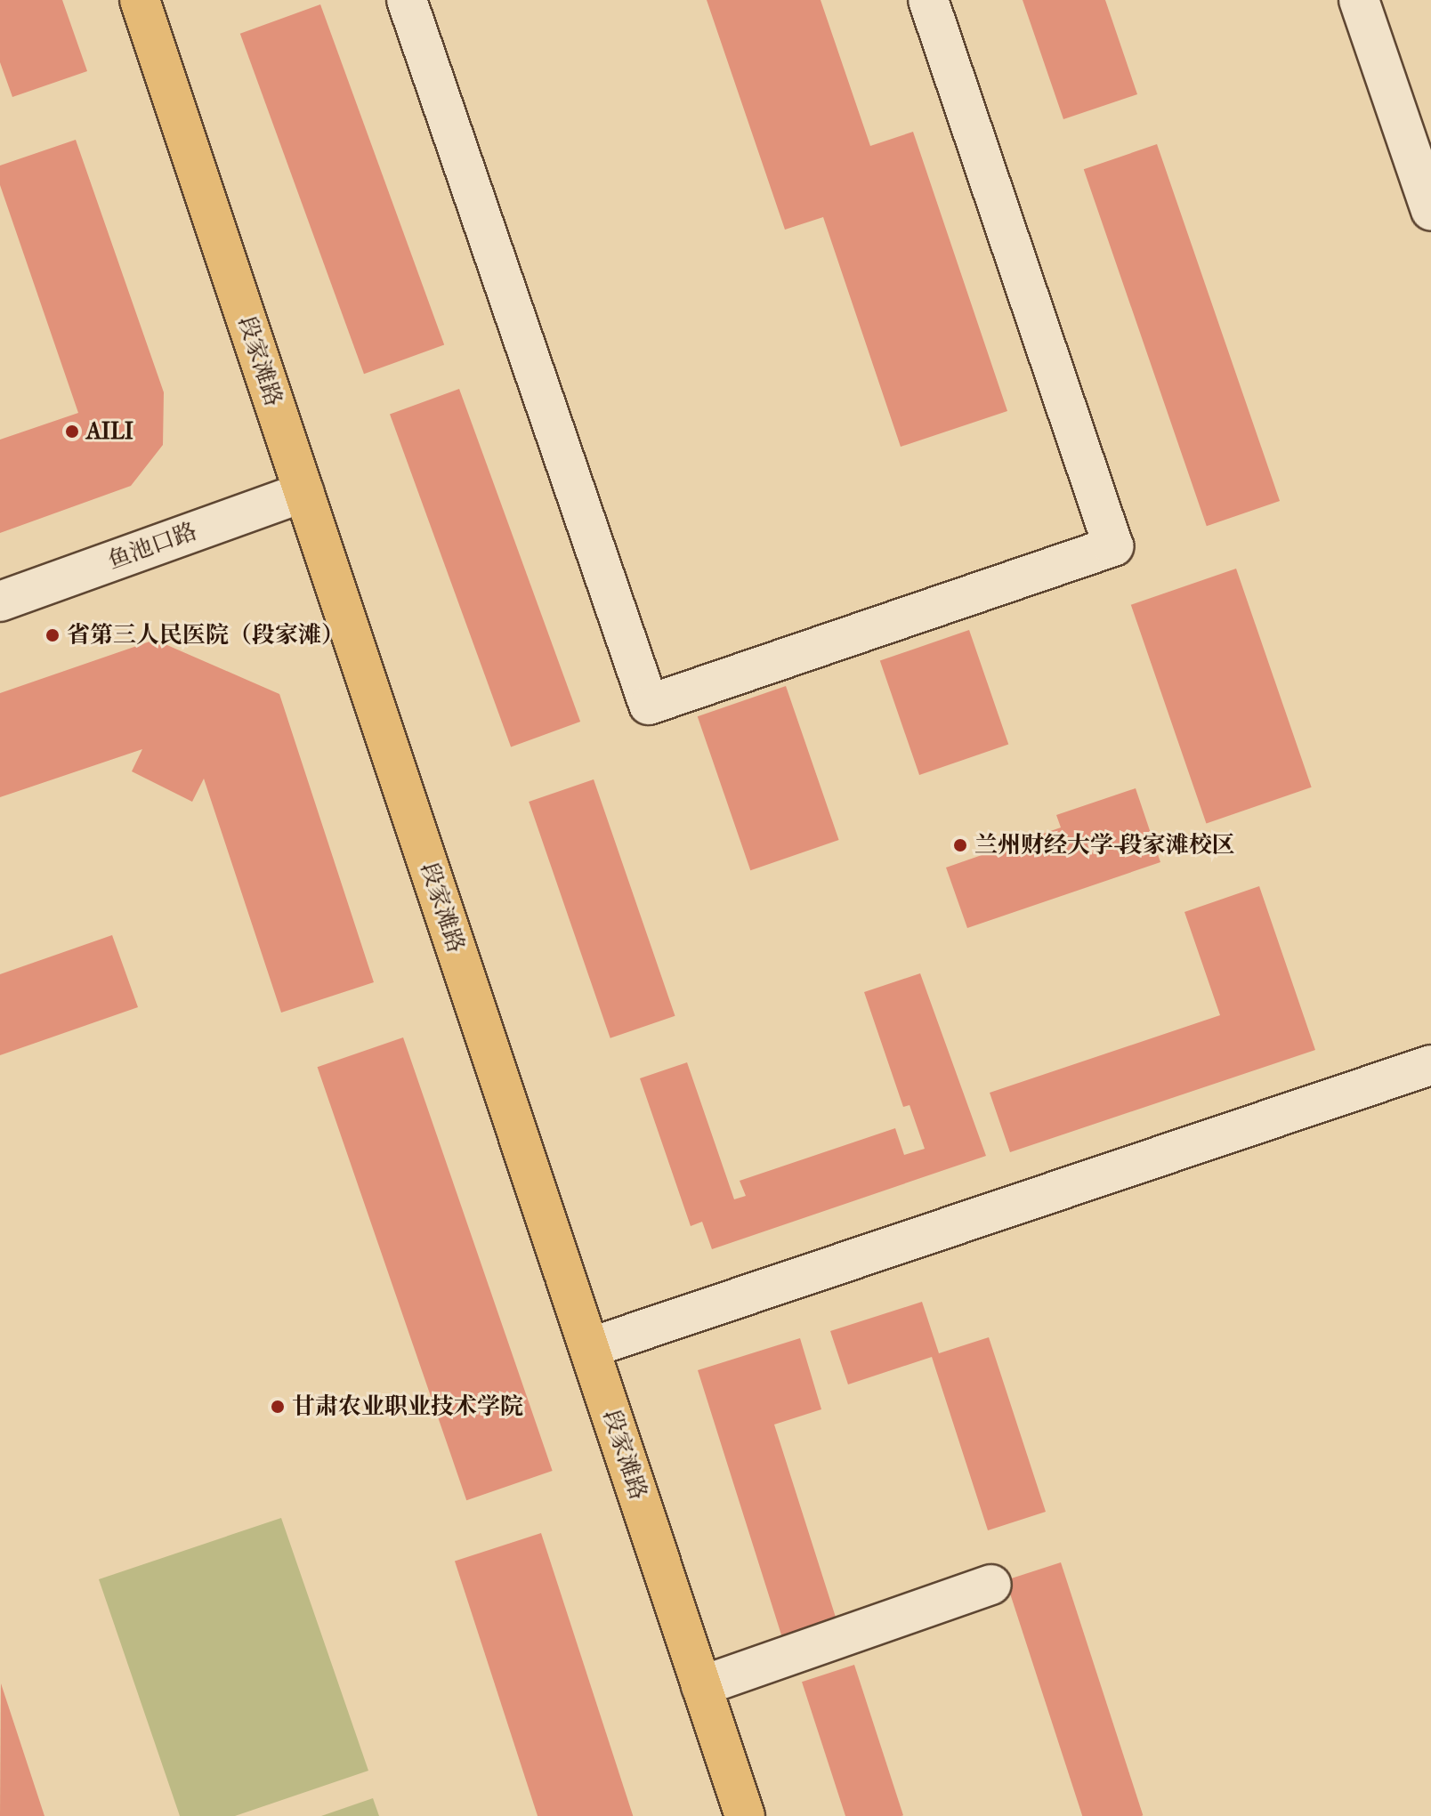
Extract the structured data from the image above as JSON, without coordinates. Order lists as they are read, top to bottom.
{
  "streets": {
    "main road": ["段家滩路"],
    "street": ["鱼池口路"]
  },
  "crossings": [
    ["段家滩路", "鱼池口路"]
  ],
  "places": [
    "AILI",
    "省第三人民医院（段家滩）",
    "兰州财经大学-段家滩校区",
    "甘肃农业职业技术学院"
  ]
}
